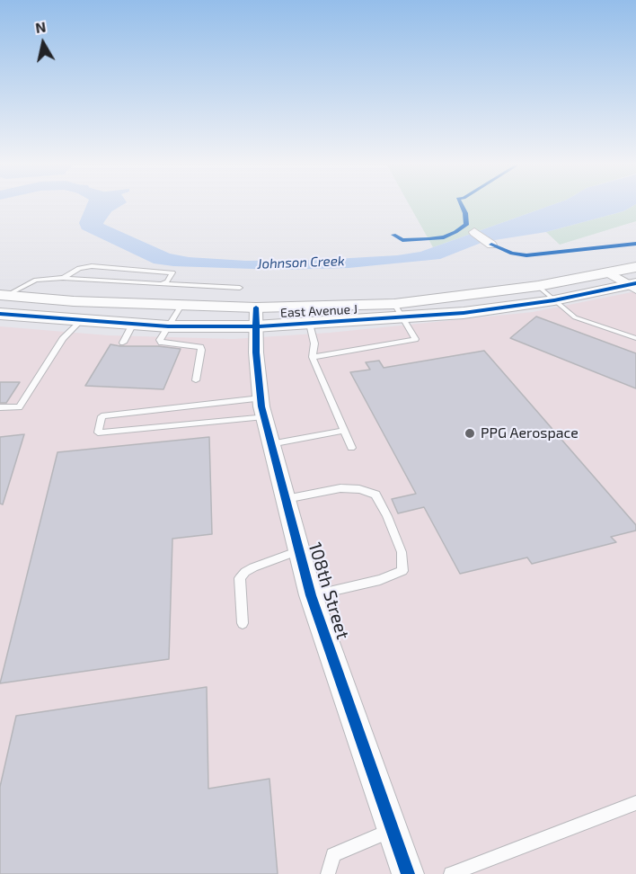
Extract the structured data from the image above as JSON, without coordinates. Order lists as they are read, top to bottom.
{
  "streets": {
    "street": ["East Avenue J", "108th Street"]
  },
  "crossings": [
    ["East Avenue J", "108th Street"]
  ],
  "water": ["Johnson Creek"],
  "places": ["PPG Aerospace"],
  "north": "top"
}
